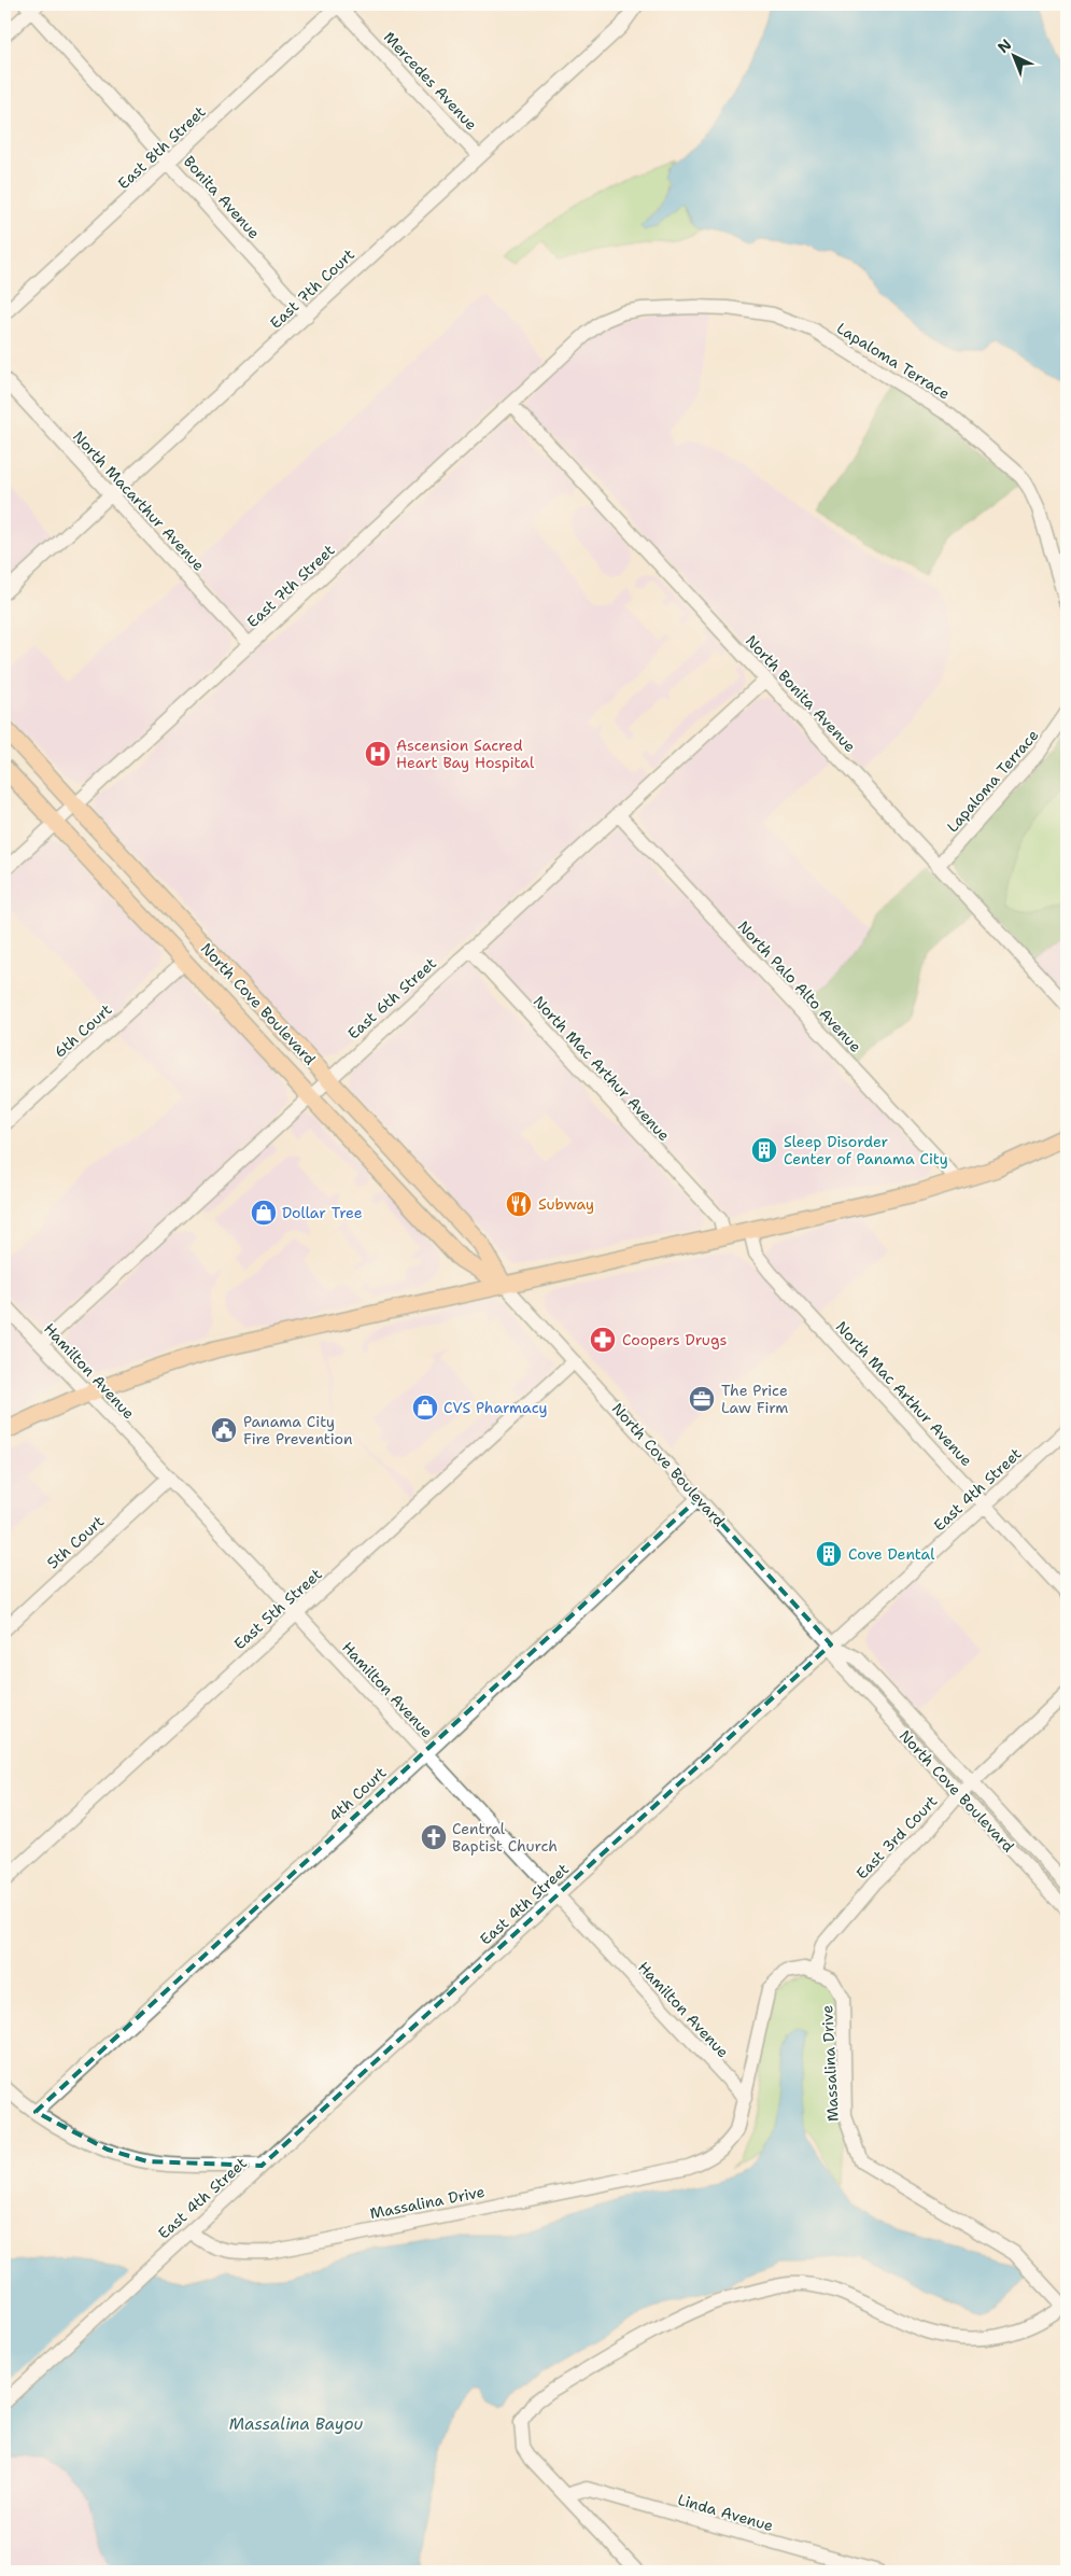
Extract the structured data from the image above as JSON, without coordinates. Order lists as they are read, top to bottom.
{
  "streets": {
    "main road": ["North Cove Boulevard"],
    "street": [
      "Mercedes Avenue",
      "East 8th Street",
      "Bonita Avenue",
      "East 7th Court",
      "Lapaloma Terrace",
      "North Macarthur Avenue",
      "East 7th Street",
      "North Bonita Avenue",
      "North Palo Alto Avenue",
      "East 6th Street",
      "6th Court",
      "North Mac Arthur Avenue",
      "Hamilton Avenue",
      "East 4th Street",
      "5th Court",
      "East 5th Street",
      "4th Court",
      "East 3rd Court",
      "Massalina Drive",
      "Linda Avenue"
    ]
  },
  "crossings": [
    ["Mercedes Avenue", "East 8th Street"],
    ["Mercedes Avenue", "East 7th Court"],
    ["East 8th Street", "Bonita Avenue"],
    ["Bonita Avenue", "East 7th Court"],
    ["East 7th Court", "North Macarthur Avenue"],
    ["Lapaloma Terrace", "East 7th Street"],
    ["Lapaloma Terrace", "North Bonita Avenue"],
    ["North Macarthur Avenue", "East 7th Street"],
    ["East 7th Street", "North Bonita Avenue"],
    ["East 7th Street", "North Cove Boulevard"],
    ["North Bonita Avenue", "East 6th Street"],
    ["North Palo Alto Avenue", "East 6th Street"],
    ["East 6th Street", "North Cove Boulevard"],
    ["East 6th Street", "North Mac Arthur Avenue"],
    ["East 6th Street", "Hamilton Avenue"],
    ["North Cove Boulevard", "6th Court"],
    ["North Cove Boulevard", "East 4th Street"],
    ["North Cove Boulevard", "East 5th Street"],
    ["North Cove Boulevard", "4th Court"],
    ["North Cove Boulevard", "East 3rd Court"],
    ["North Mac Arthur Avenue", "East 4th Street"],
    ["Hamilton Avenue", "East 4th Street"],
    ["Hamilton Avenue", "5th Court"],
    ["Hamilton Avenue", "East 5th Street"],
    ["Hamilton Avenue", "4th Court"],
    ["Hamilton Avenue", "Massalina Drive"],
    ["East 4th Street", "Massalina Drive"],
    ["East 3rd Court", "Massalina Drive"],
    ["Massalina Drive", "Linda Avenue"]
  ],
  "water": ["Massalina Bayou"],
  "places": {
    "hospital": ["Ascension Sacred Heart Bay Hospital"],
    "building": ["Sleep Disorder Center of Panama City", "Cove Dental"],
    "restaurant": ["Subway"],
    "shop": ["Dollar Tree", "CVS Pharmacy"],
    "pharmacy": ["Coopers Drugs"],
    "office": ["The Price Law Firm"],
    "public building": ["Panama City Fire Prevention"],
    "church": ["Central Baptist Church"]
  },
  "north": "top left"
}
